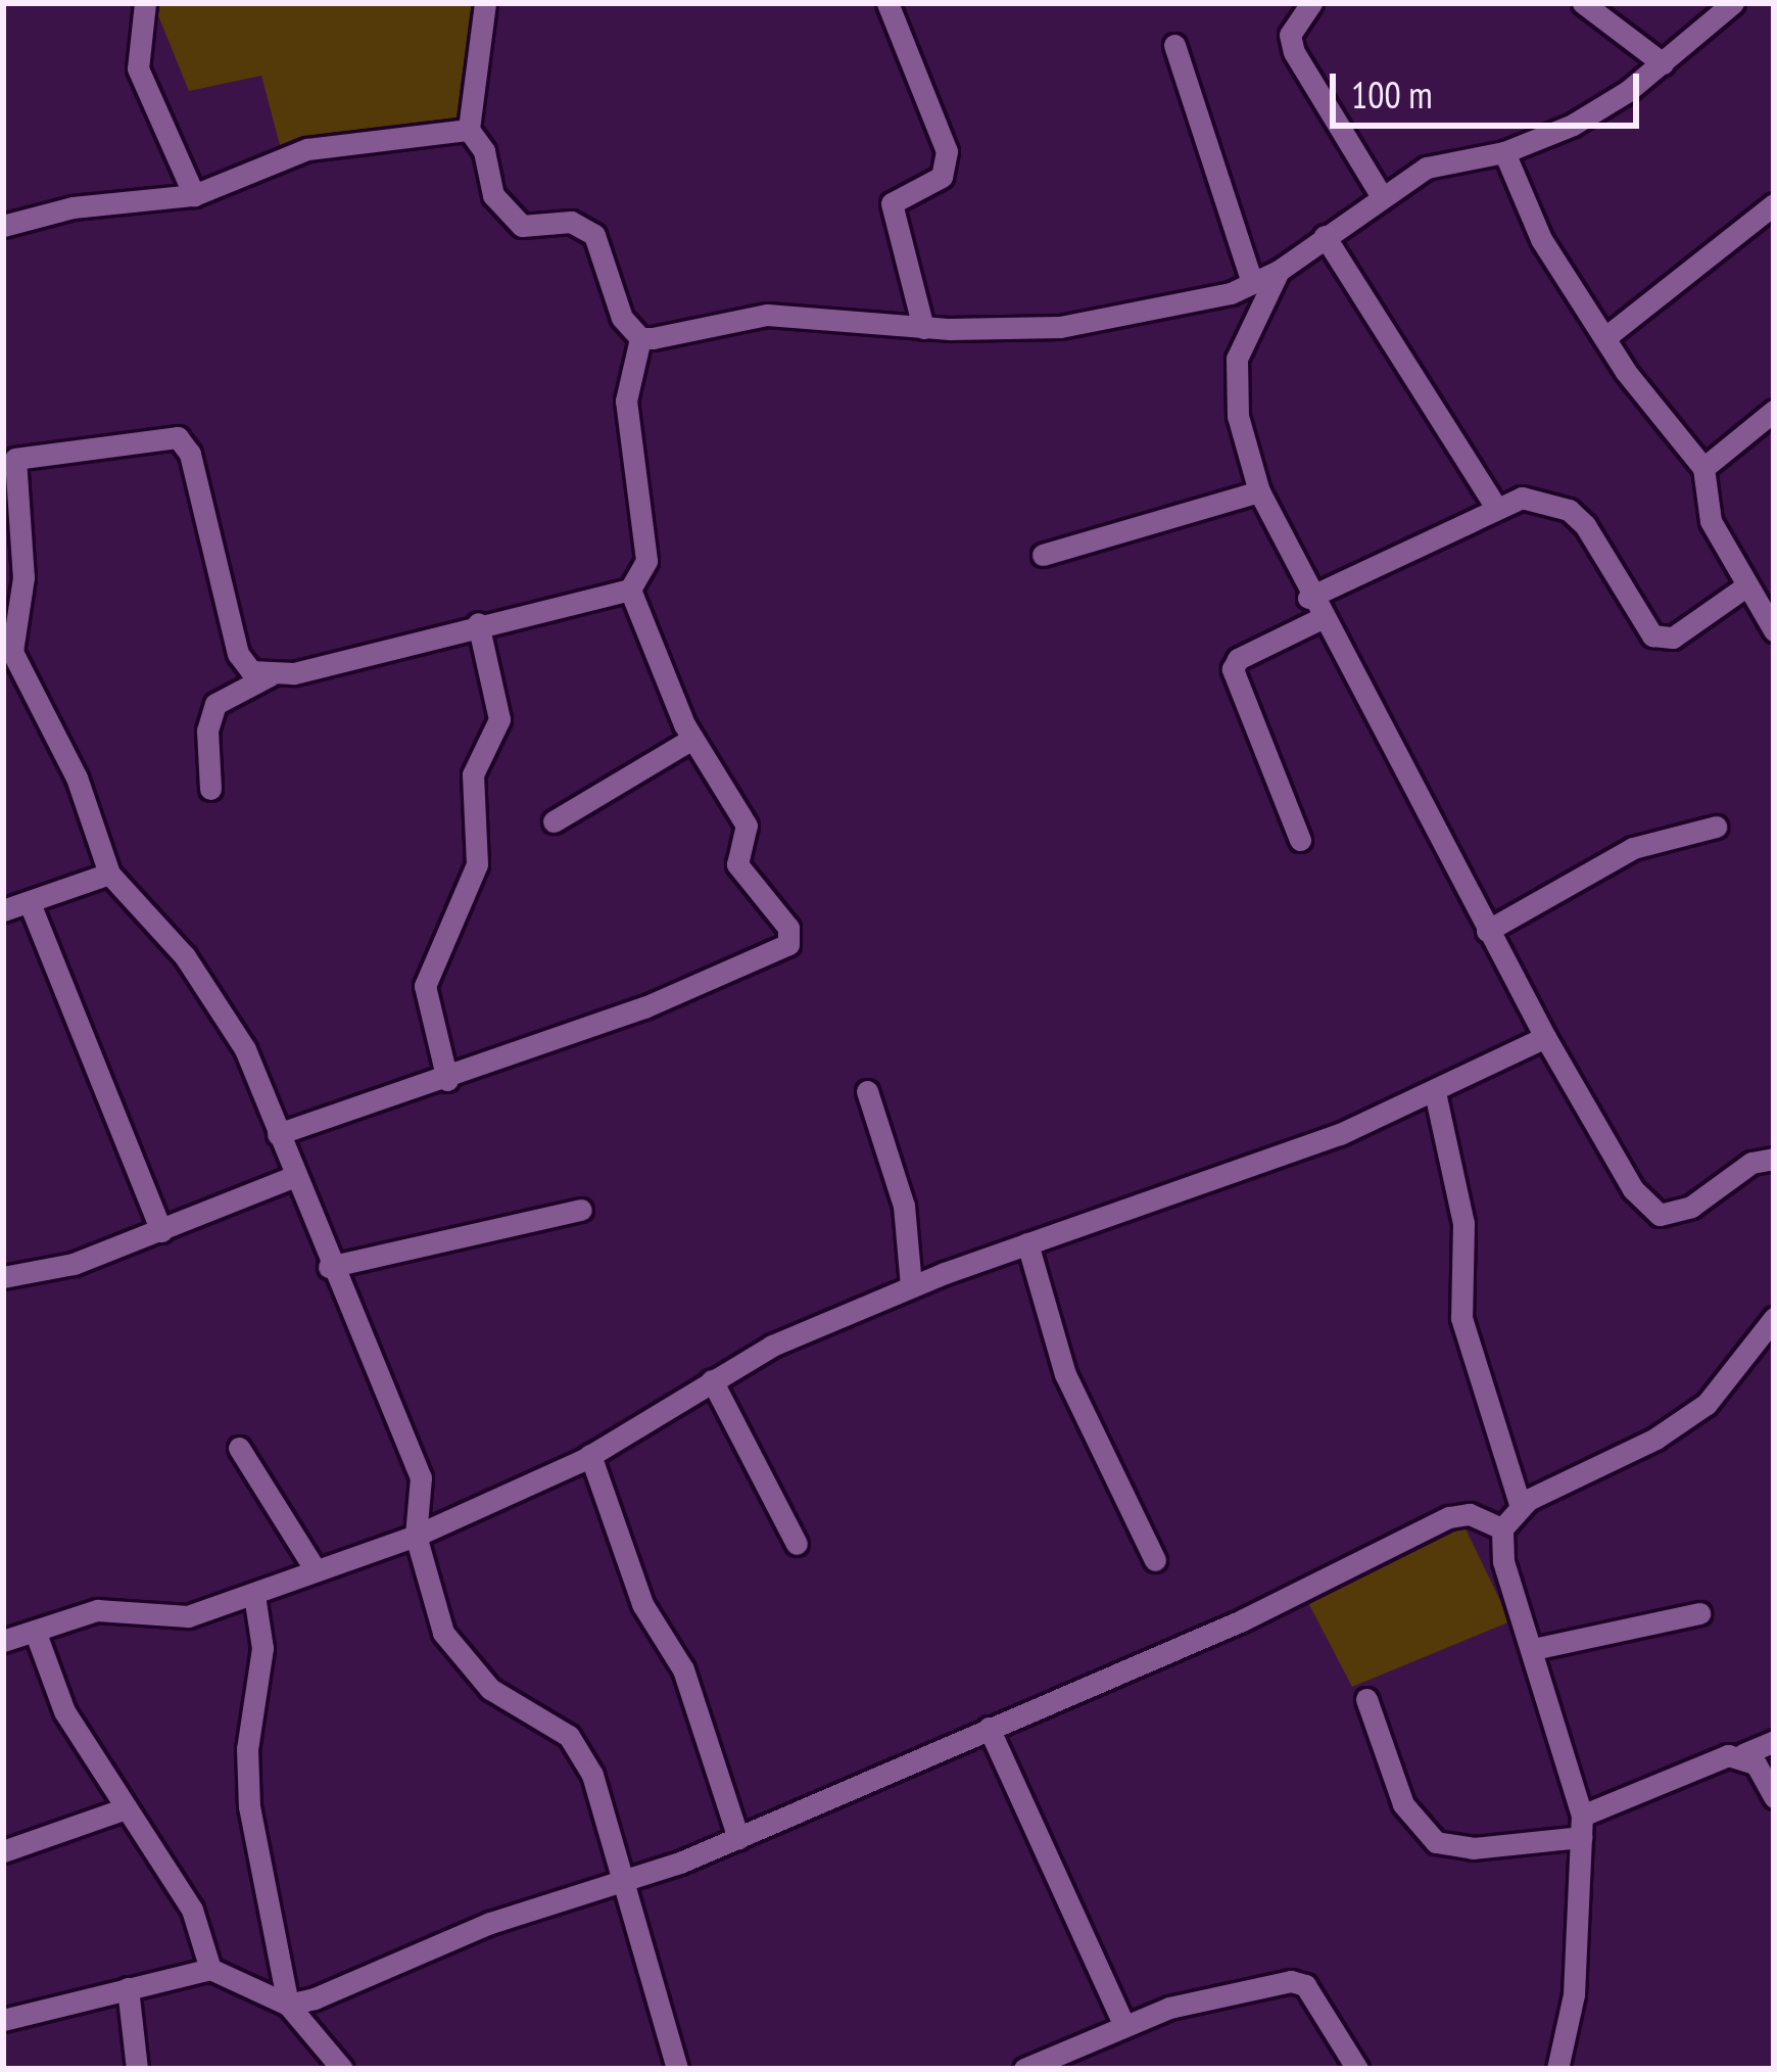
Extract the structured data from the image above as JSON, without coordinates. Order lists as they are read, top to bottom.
{
  "scale_bar": "100 m"
}
